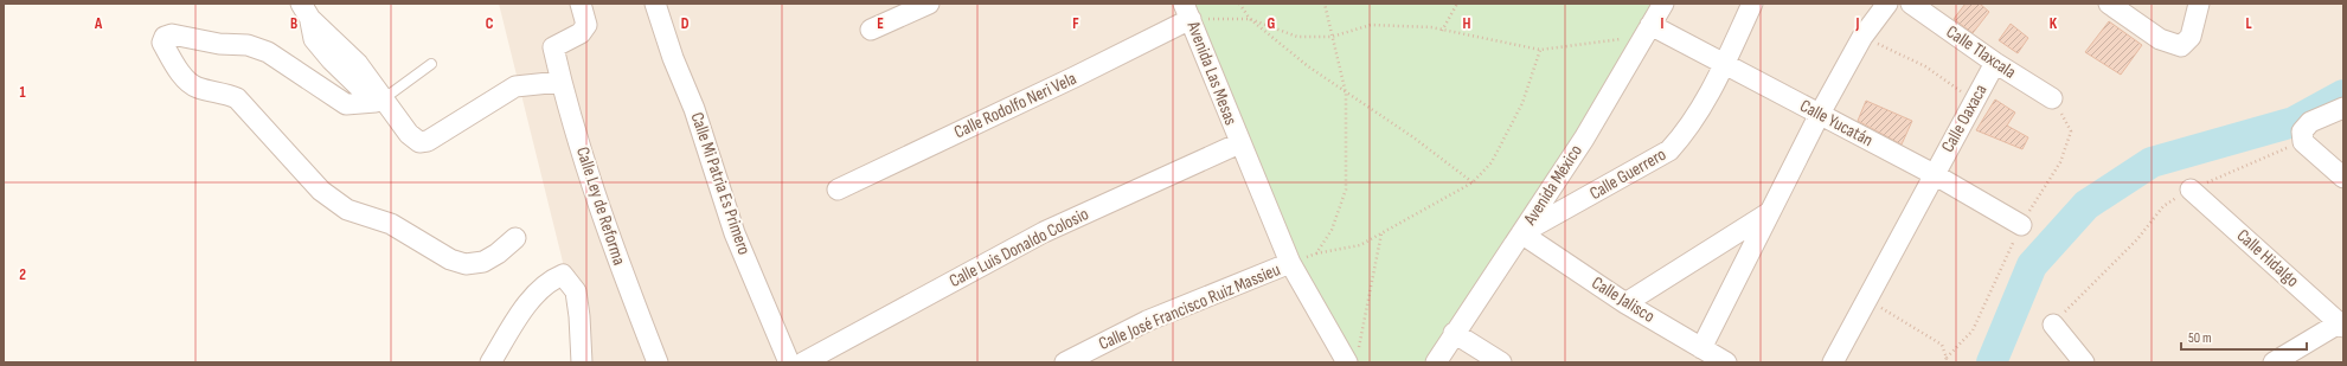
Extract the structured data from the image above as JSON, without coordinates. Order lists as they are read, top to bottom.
{
  "streets": {
    "street": [
      "Calle Tlaxcala",
      "Avenida Las Mesas",
      "Calle Rodolfo Neri Vela",
      "Calle Oaxaca",
      "Calle Yucatán",
      "Calle Guerrero",
      "Calle Mi Patria Es Primero",
      "Avenida México",
      "Calle Ley de Reforma",
      "Calle Luis Donaldo Colosio",
      "Calle Hidalgo",
      "Calle Jalisco",
      "Calle José Francisco Ruiz Massieu"
    ]
  },
  "crossings": [
    ["Calle Tlaxcala", "Calle Oaxaca"],
    ["Avenida Las Mesas", "Calle Rodolfo Neri Vela"],
    ["Avenida Las Mesas", "Calle Luis Donaldo Colosio"],
    ["Avenida Las Mesas", "Calle José Francisco Ruiz Massieu"],
    ["Calle Oaxaca", "Calle Yucatán"],
    ["Calle Yucatán", "Calle Guerrero"],
    ["Calle Yucatán", "Avenida México"],
    ["Calle Guerrero", "Avenida México"],
    ["Calle Guerrero", "Calle Jalisco"],
    ["Avenida México", "Calle Jalisco"]
  ],
  "scale_bar": "50 m",
  "grid": {
    "columns": [
      "A",
      "B",
      "C",
      "D",
      "E",
      "F",
      "G",
      "H",
      "I",
      "J",
      "K",
      "L"
    ],
    "rows": ["1", "2"]
  }
}
